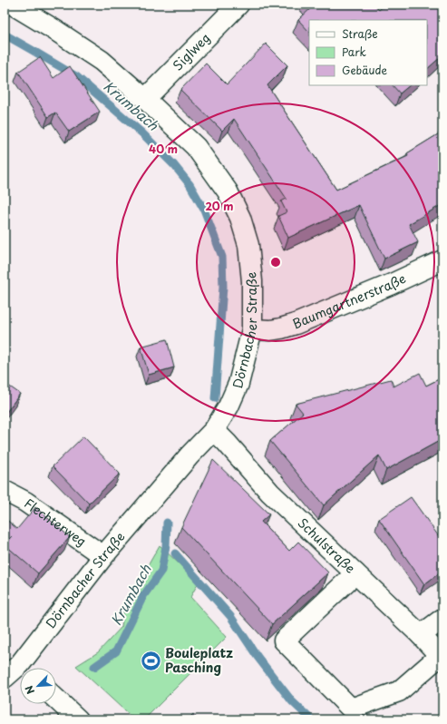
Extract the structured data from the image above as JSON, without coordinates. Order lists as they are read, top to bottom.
{
  "streets": {
    "street": [
      "Siglweg",
      "Baumgartnerstraße",
      "Dörnbacher Straße",
      "Flechterweg",
      "Schulstraße"
    ]
  },
  "crossings": [
    ["Siglweg", "Dörnbacher Straße"],
    ["Baumgartnerstraße", "Dörnbacher Straße"],
    ["Dörnbacher Straße", "Flechterweg"],
    ["Dörnbacher Straße", "Schulstraße"]
  ],
  "water": ["Krumbach"],
  "places": {
    "sports": ["Bouleplatz Pasching"]
  },
  "legend": ["Straße", "Park", "Gebäude"],
  "north": "bottom left",
  "rings": ["40 m", "20 m"]
}
